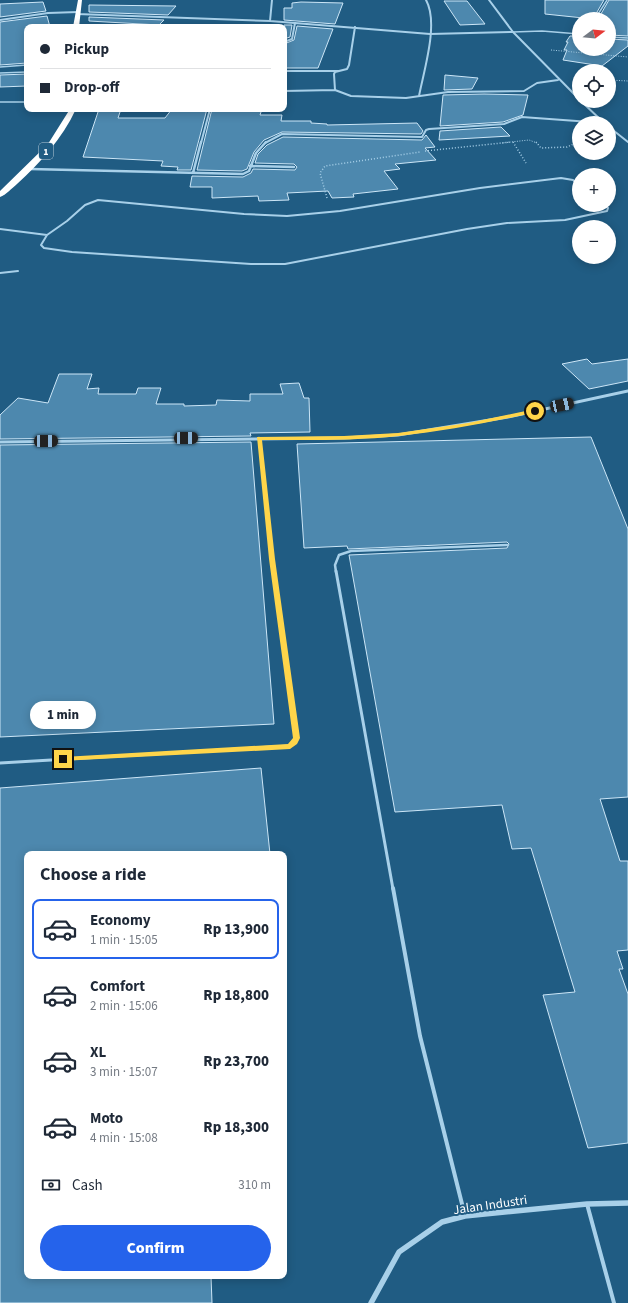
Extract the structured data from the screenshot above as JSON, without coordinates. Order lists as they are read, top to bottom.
{
  "streets": {
    "highway": ["1"],
    "street": ["Jalan Industri"]
  },
  "north": "right",
  "page": {
    "map_buttons": ["+", "−"],
    "banner": ["Pickup", "Drop-off"],
    "bubble": "1 min",
    "heading": "Choose a ride",
    "list": [
      {
        "name": "Economy",
        "note": "1 min · 15:05",
        "value": "Rp 13,900"
      },
      {
        "name": "Comfort",
        "note": "2 min · 15:06",
        "value": "Rp 18,800"
      },
      {
        "name": "XL",
        "note": "3 min · 15:07",
        "value": "Rp 23,700"
      },
      {
        "name": "Moto",
        "note": "4 min · 15:08",
        "value": "Rp 18,300"
      }
    ],
    "pay": ["Cash", "310 m"],
    "buttons": "Confirm"
  }
}
